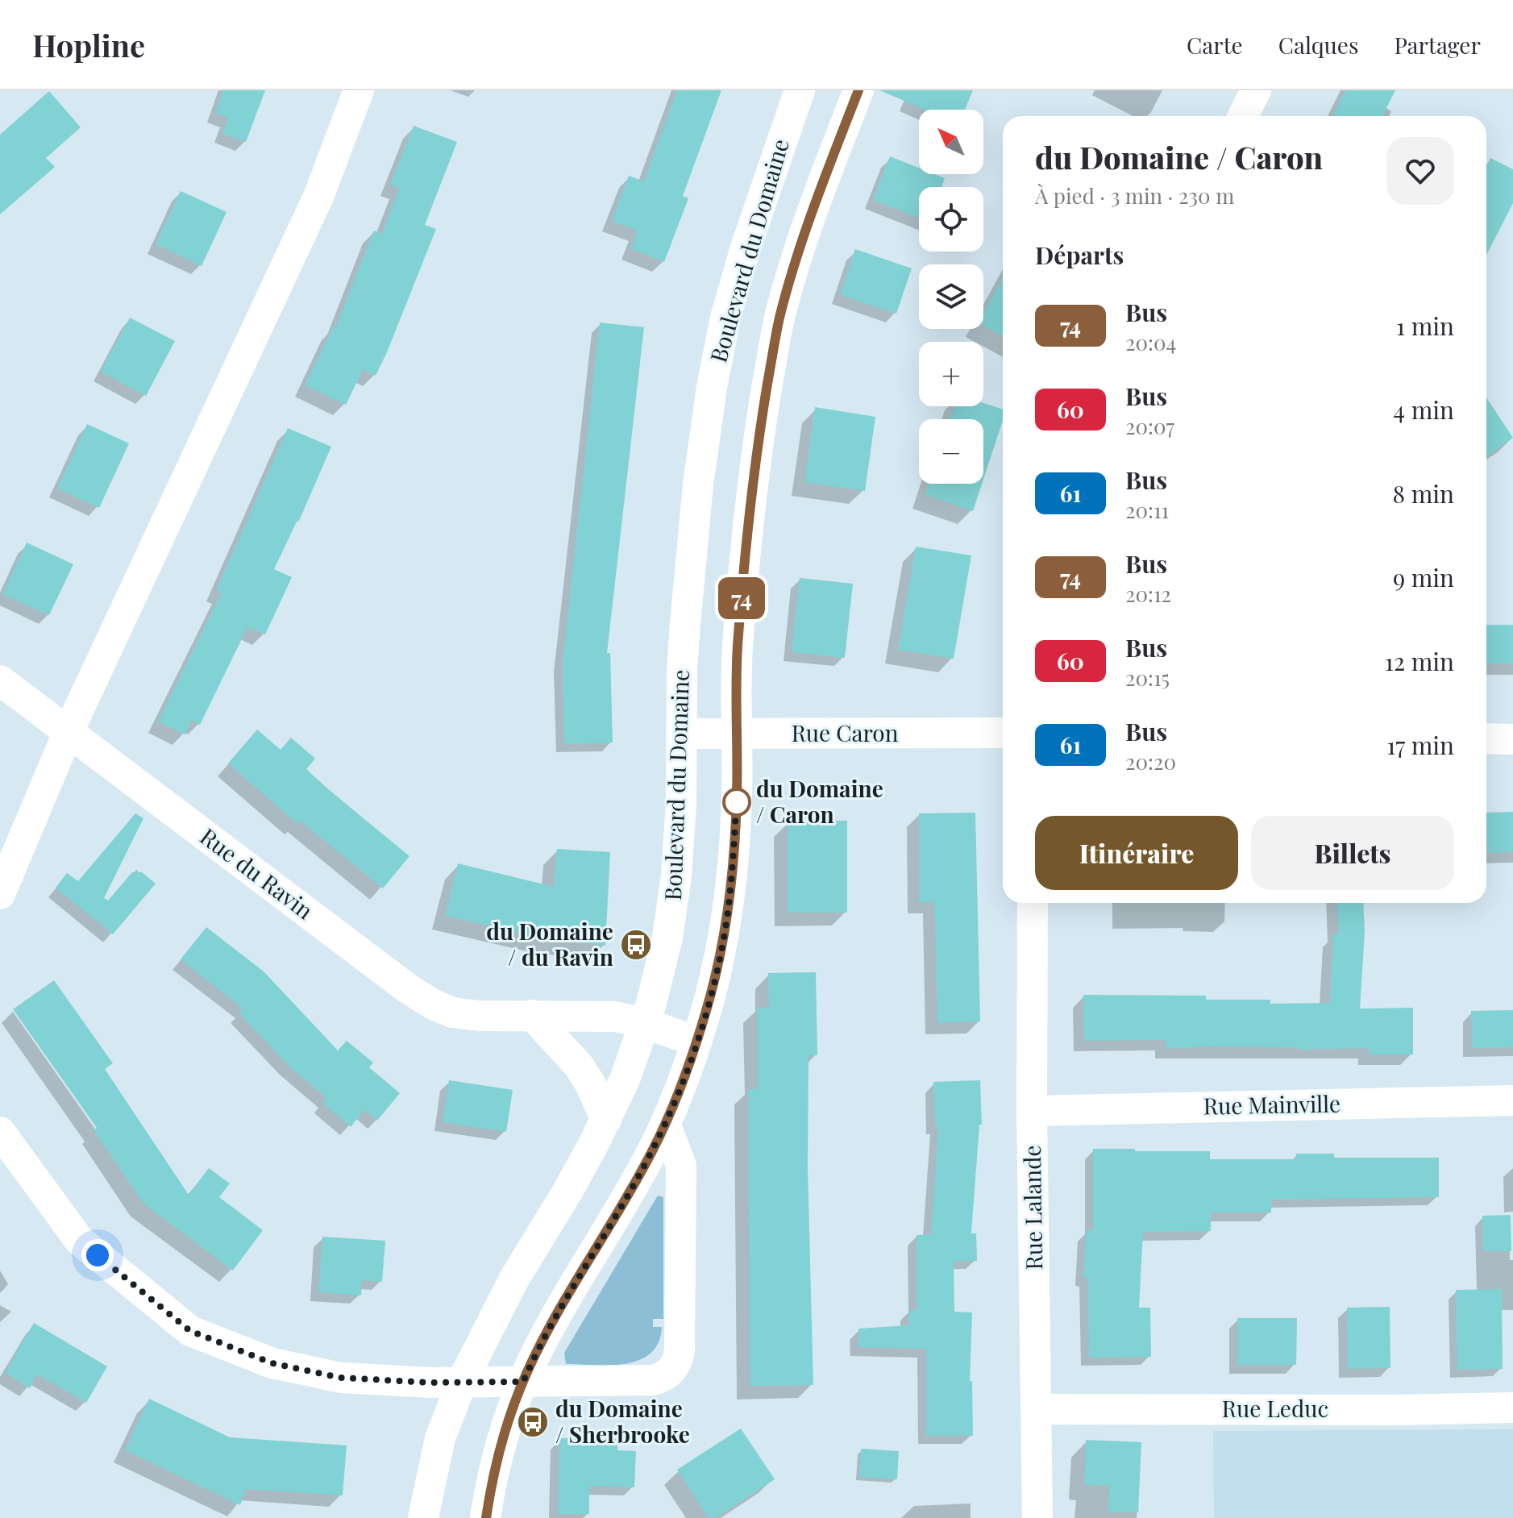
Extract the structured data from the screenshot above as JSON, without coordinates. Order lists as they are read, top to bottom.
{
  "streets": {
    "street": [
      "Boulevard du Domaine",
      "Rue Caron",
      "Rue du Ravin",
      "Rue Mainville",
      "Rue Lalande",
      "Rue Leduc"
    ]
  },
  "crossings": [
    ["Boulevard du Domaine", "Rue Caron"],
    ["Boulevard du Domaine", "Rue du Ravin"],
    ["Rue Mainville", "Rue Lalande"],
    ["Rue Lalande", "Rue Leduc"]
  ],
  "places": {
    "other": ["du Domaine / Caron"],
    "bus stop": ["du Domaine / du Ravin", "du Domaine / Sherbrooke"]
  },
  "lines": ["bus line 74"],
  "north": "top left",
  "page": {
    "header": "Hopline",
    "nav": ["Carte", "Calques", "Partager"],
    "on_map": "74",
    "map_buttons": ["+", "−"],
    "heading": [
      ["du Domaine / Caron", "À pied · 3 min · 230 m"],
      "Départs"
    ],
    "list": [
      {
        "mark": "74",
        "name": "Bus",
        "note": "20:04",
        "value": "1 min"
      },
      {
        "mark": "60",
        "name": "Bus",
        "note": "20:07",
        "value": "4 min"
      },
      {
        "mark": "61",
        "name": "Bus",
        "note": "20:11",
        "value": "8 min"
      },
      {
        "mark": "74",
        "name": "Bus",
        "note": "20:12",
        "value": "9 min"
      },
      {
        "mark": "60",
        "name": "Bus",
        "note": "20:15",
        "value": "12 min"
      },
      {
        "mark": "61",
        "name": "Bus",
        "note": "20:20",
        "value": "17 min"
      }
    ],
    "buttons": ["Itinéraire", "Billets"]
  }
}
